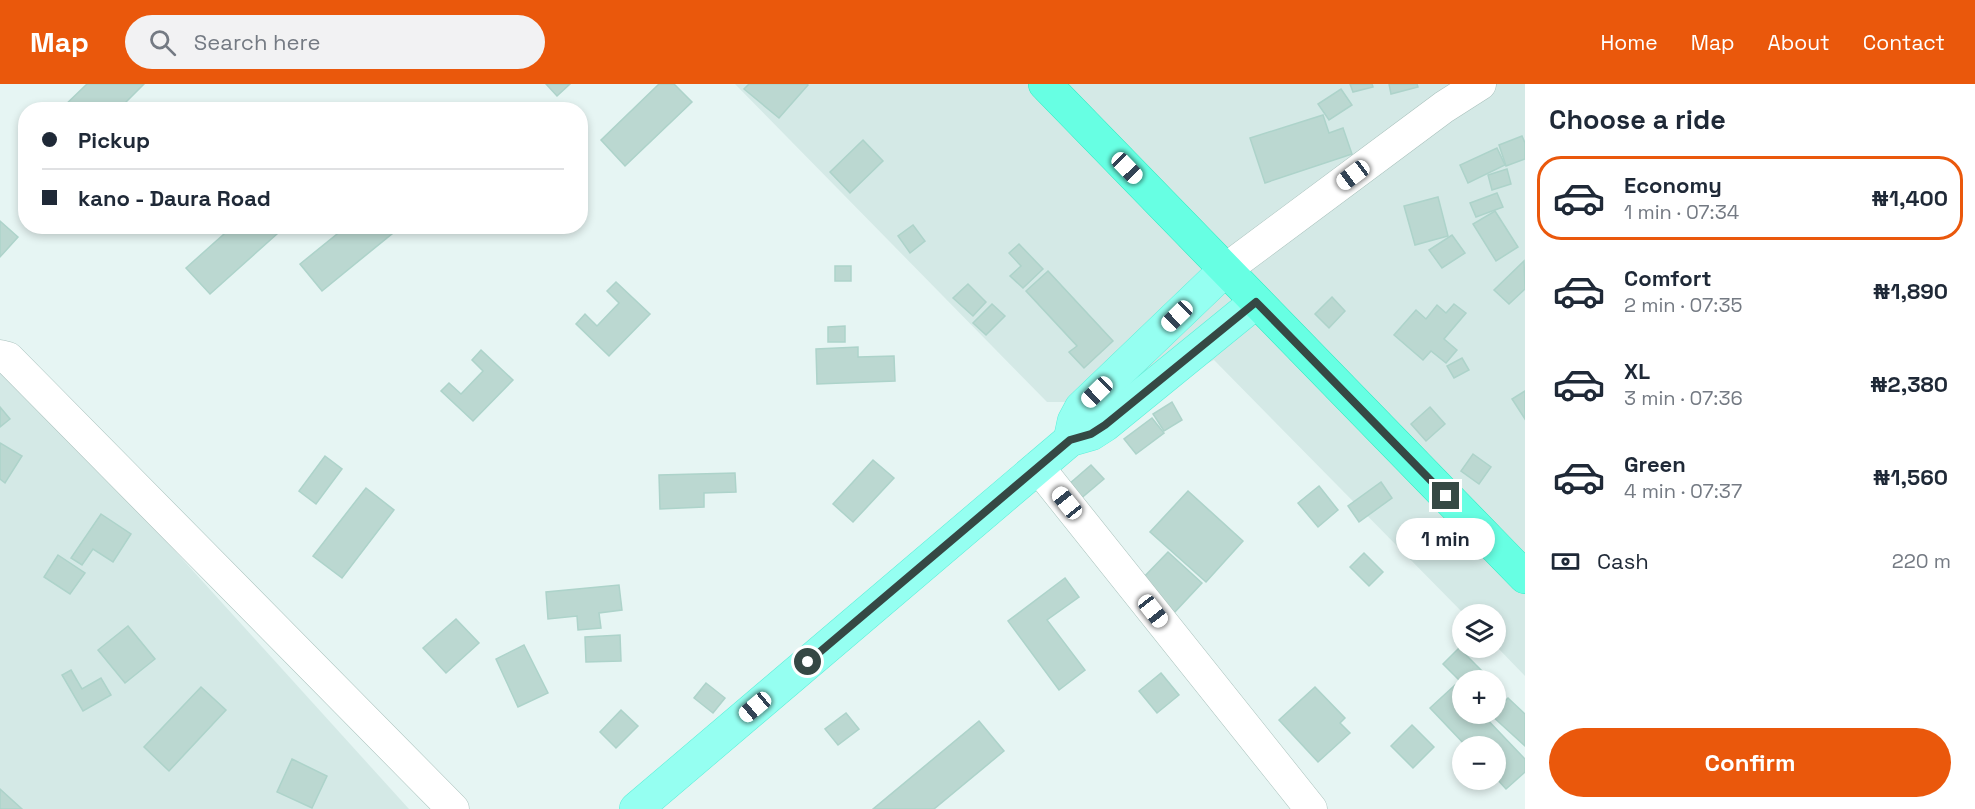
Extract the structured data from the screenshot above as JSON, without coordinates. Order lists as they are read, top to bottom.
{
  "page": {
    "header": "Map",
    "search": "Search here",
    "nav": [
      "Home",
      "Map",
      "About",
      "Contact"
    ],
    "heading": "Choose a ride",
    "banner": ["Pickup", "kano - Daura Road"],
    "list": [
      {
        "name": "Economy",
        "note": "1 min · 07:34",
        "value": "₦1,400"
      },
      {
        "name": "Comfort",
        "note": "2 min · 07:35",
        "value": "₦1,890"
      },
      {
        "name": "XL",
        "note": "3 min · 07:36",
        "value": "₦2,380"
      },
      {
        "name": "Green",
        "note": "4 min · 07:37",
        "value": "₦1,560"
      }
    ],
    "bubble": "1 min",
    "pay": ["Cash", "220 m"],
    "map_buttons": ["+", "−"],
    "buttons": "Confirm"
  }
}
